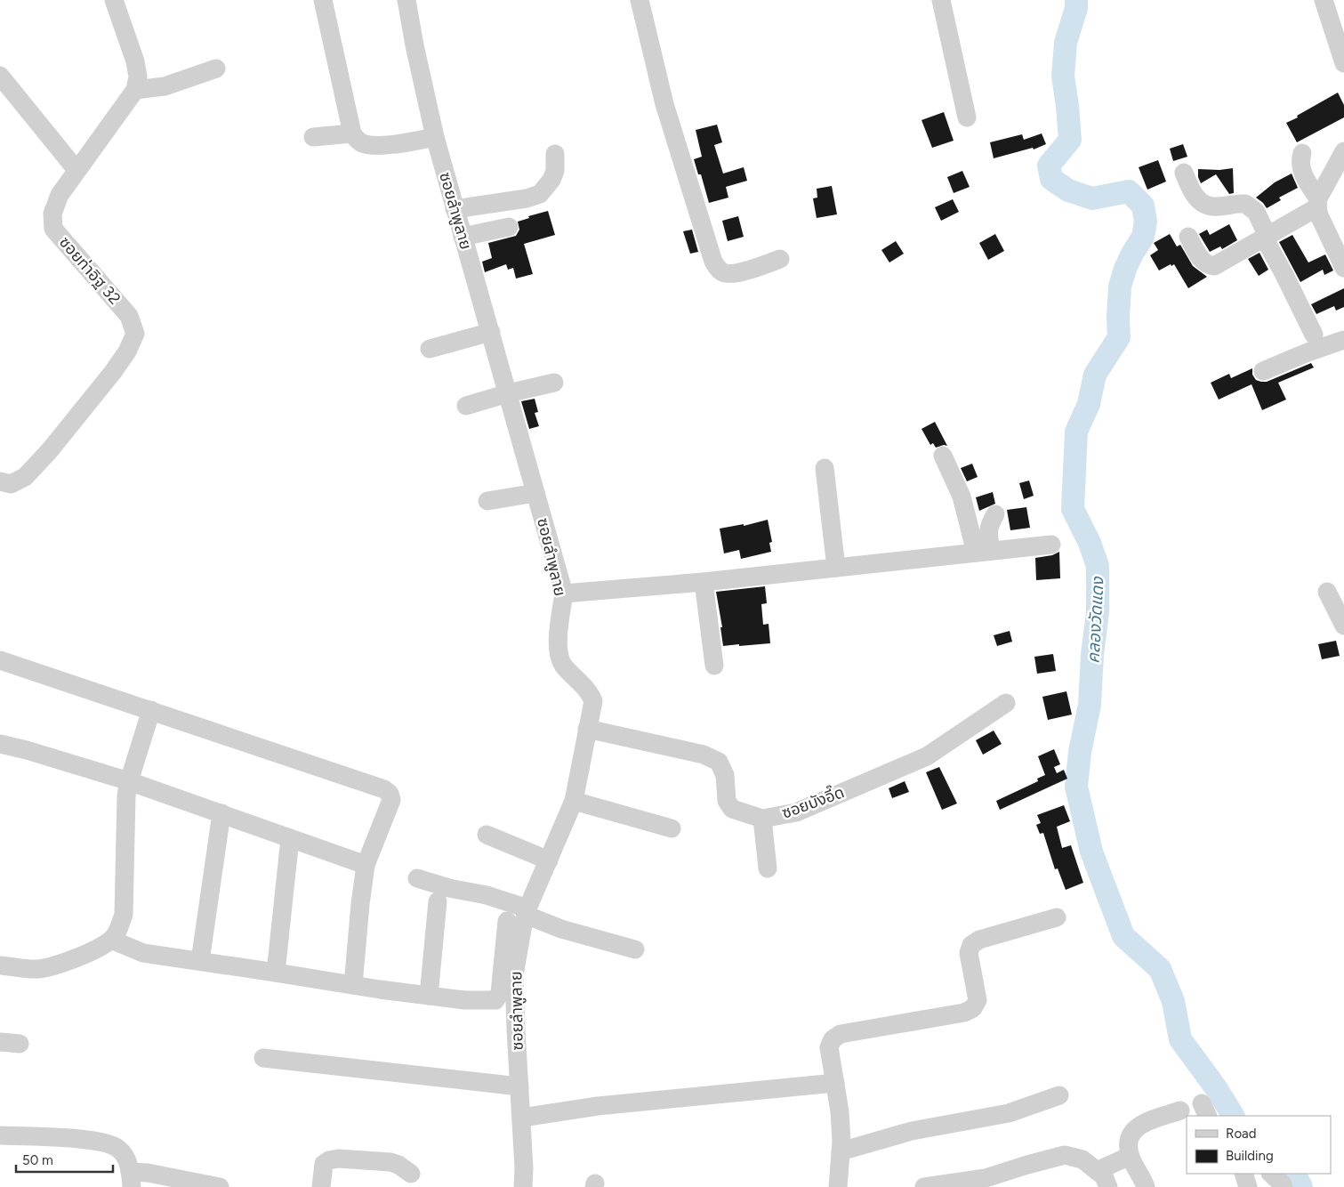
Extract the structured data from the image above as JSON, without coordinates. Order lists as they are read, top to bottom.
{
  "streets": {
    "street": ["ซอยลำพูลาย", "ซอยท่าอิฐ 32", "ซอยบังอี๊ด"]
  },
  "crossings": [
    ["ซอยลำพูลาย", "ซอยบังอี๊ด"]
  ],
  "water": ["คลองวัดแดง"],
  "legend": ["Road", "Building"],
  "scale_bar": "50 m"
}
